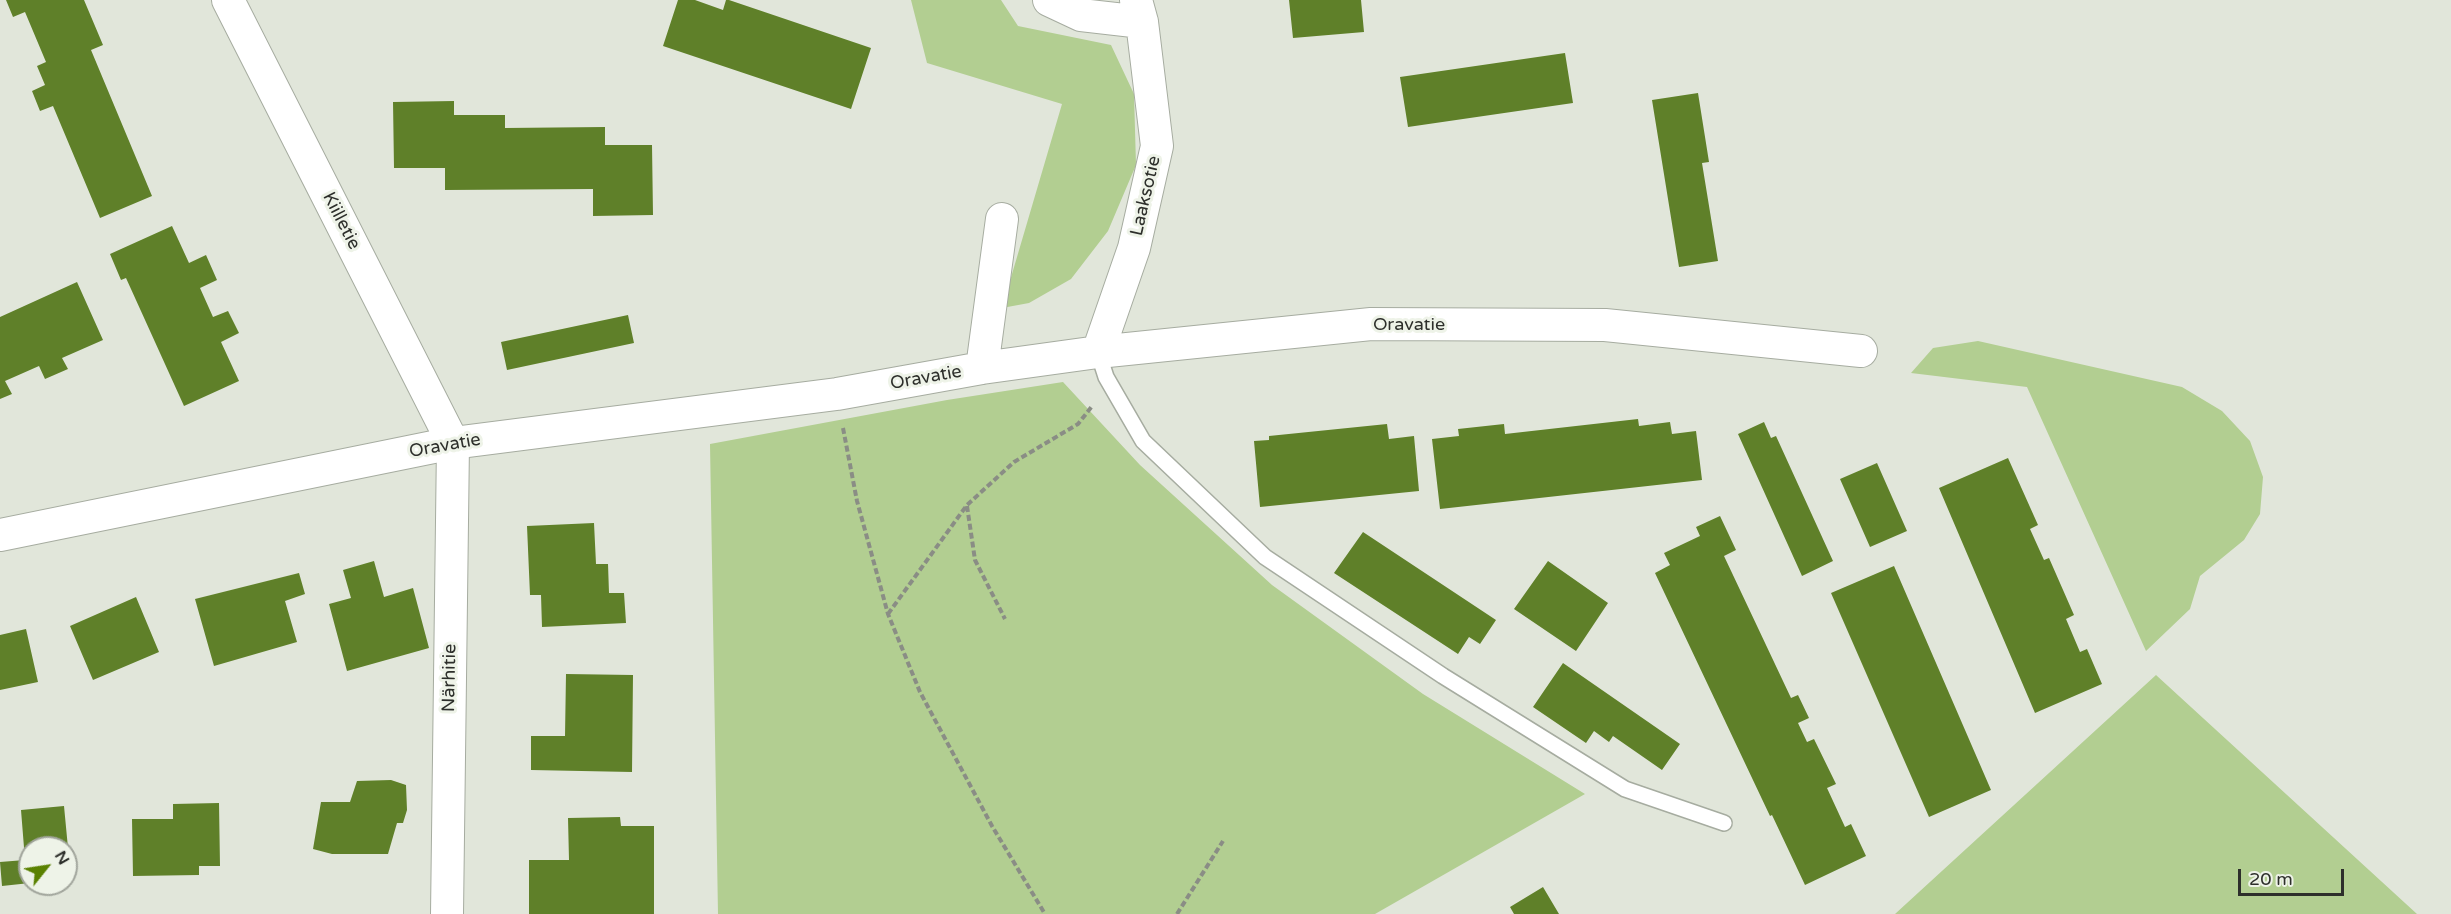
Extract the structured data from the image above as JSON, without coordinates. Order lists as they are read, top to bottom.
{
  "streets": {
    "street": [
      "Laaksotie",
      "Kiilletie",
      "Oravatie",
      "Närhitie"
    ]
  },
  "crossings": [
    ["Laaksotie", "Oravatie"],
    ["Kiilletie", "Oravatie"],
    ["Kiilletie", "Närhitie"],
    ["Oravatie", "Närhitie"]
  ],
  "scale_bar": "20 m",
  "north": "top right"
}
